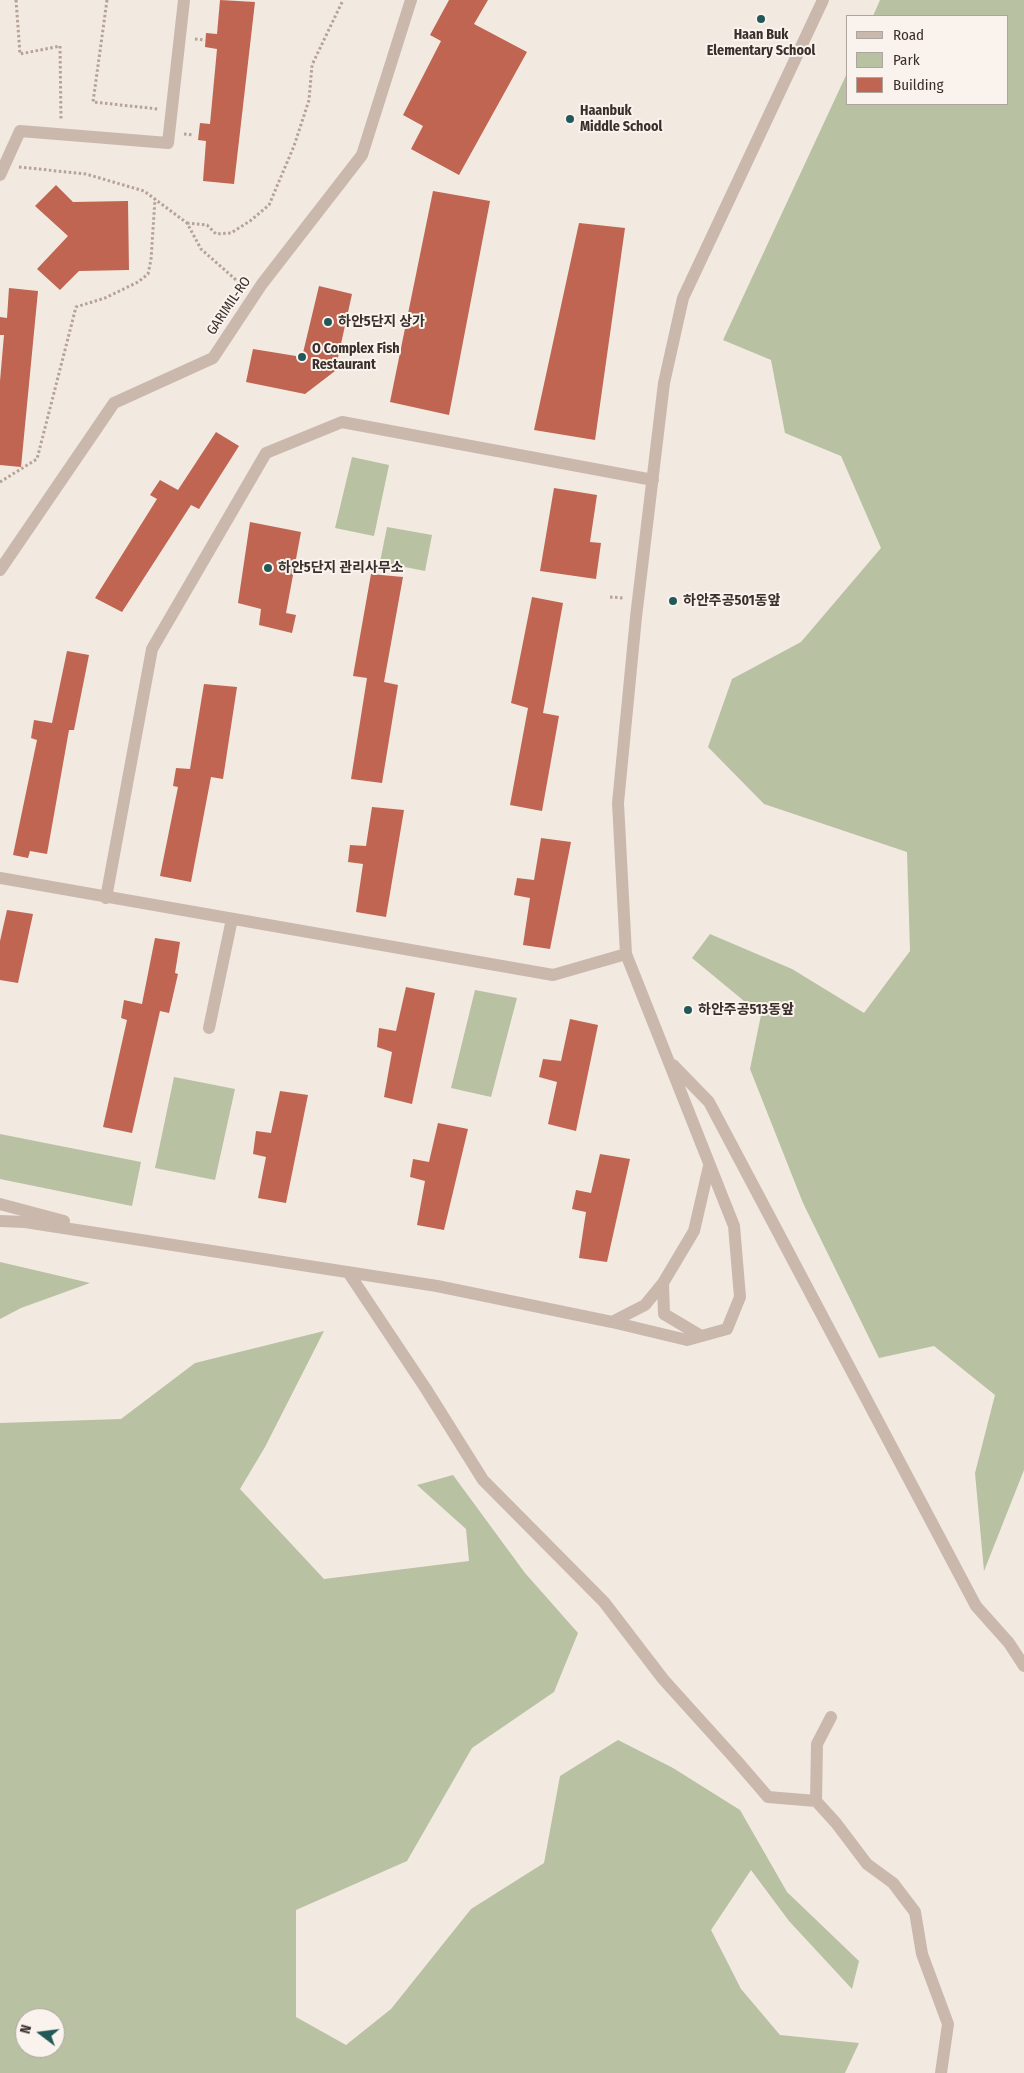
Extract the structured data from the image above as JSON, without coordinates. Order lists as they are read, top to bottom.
{
  "streets": {
    "street": ["GARIMIL-RO"]
  },
  "places": [
    "Haan Buk Elementary School",
    "Haanbuk Middle School",
    "하안5단지 상가",
    "O Complex Fish Restaurant",
    "하안5단지 관리사무소",
    "하안주공501동앞",
    "하안주공513동앞"
  ],
  "legend": ["Road", "Park", "Building"],
  "north": "left"
}
